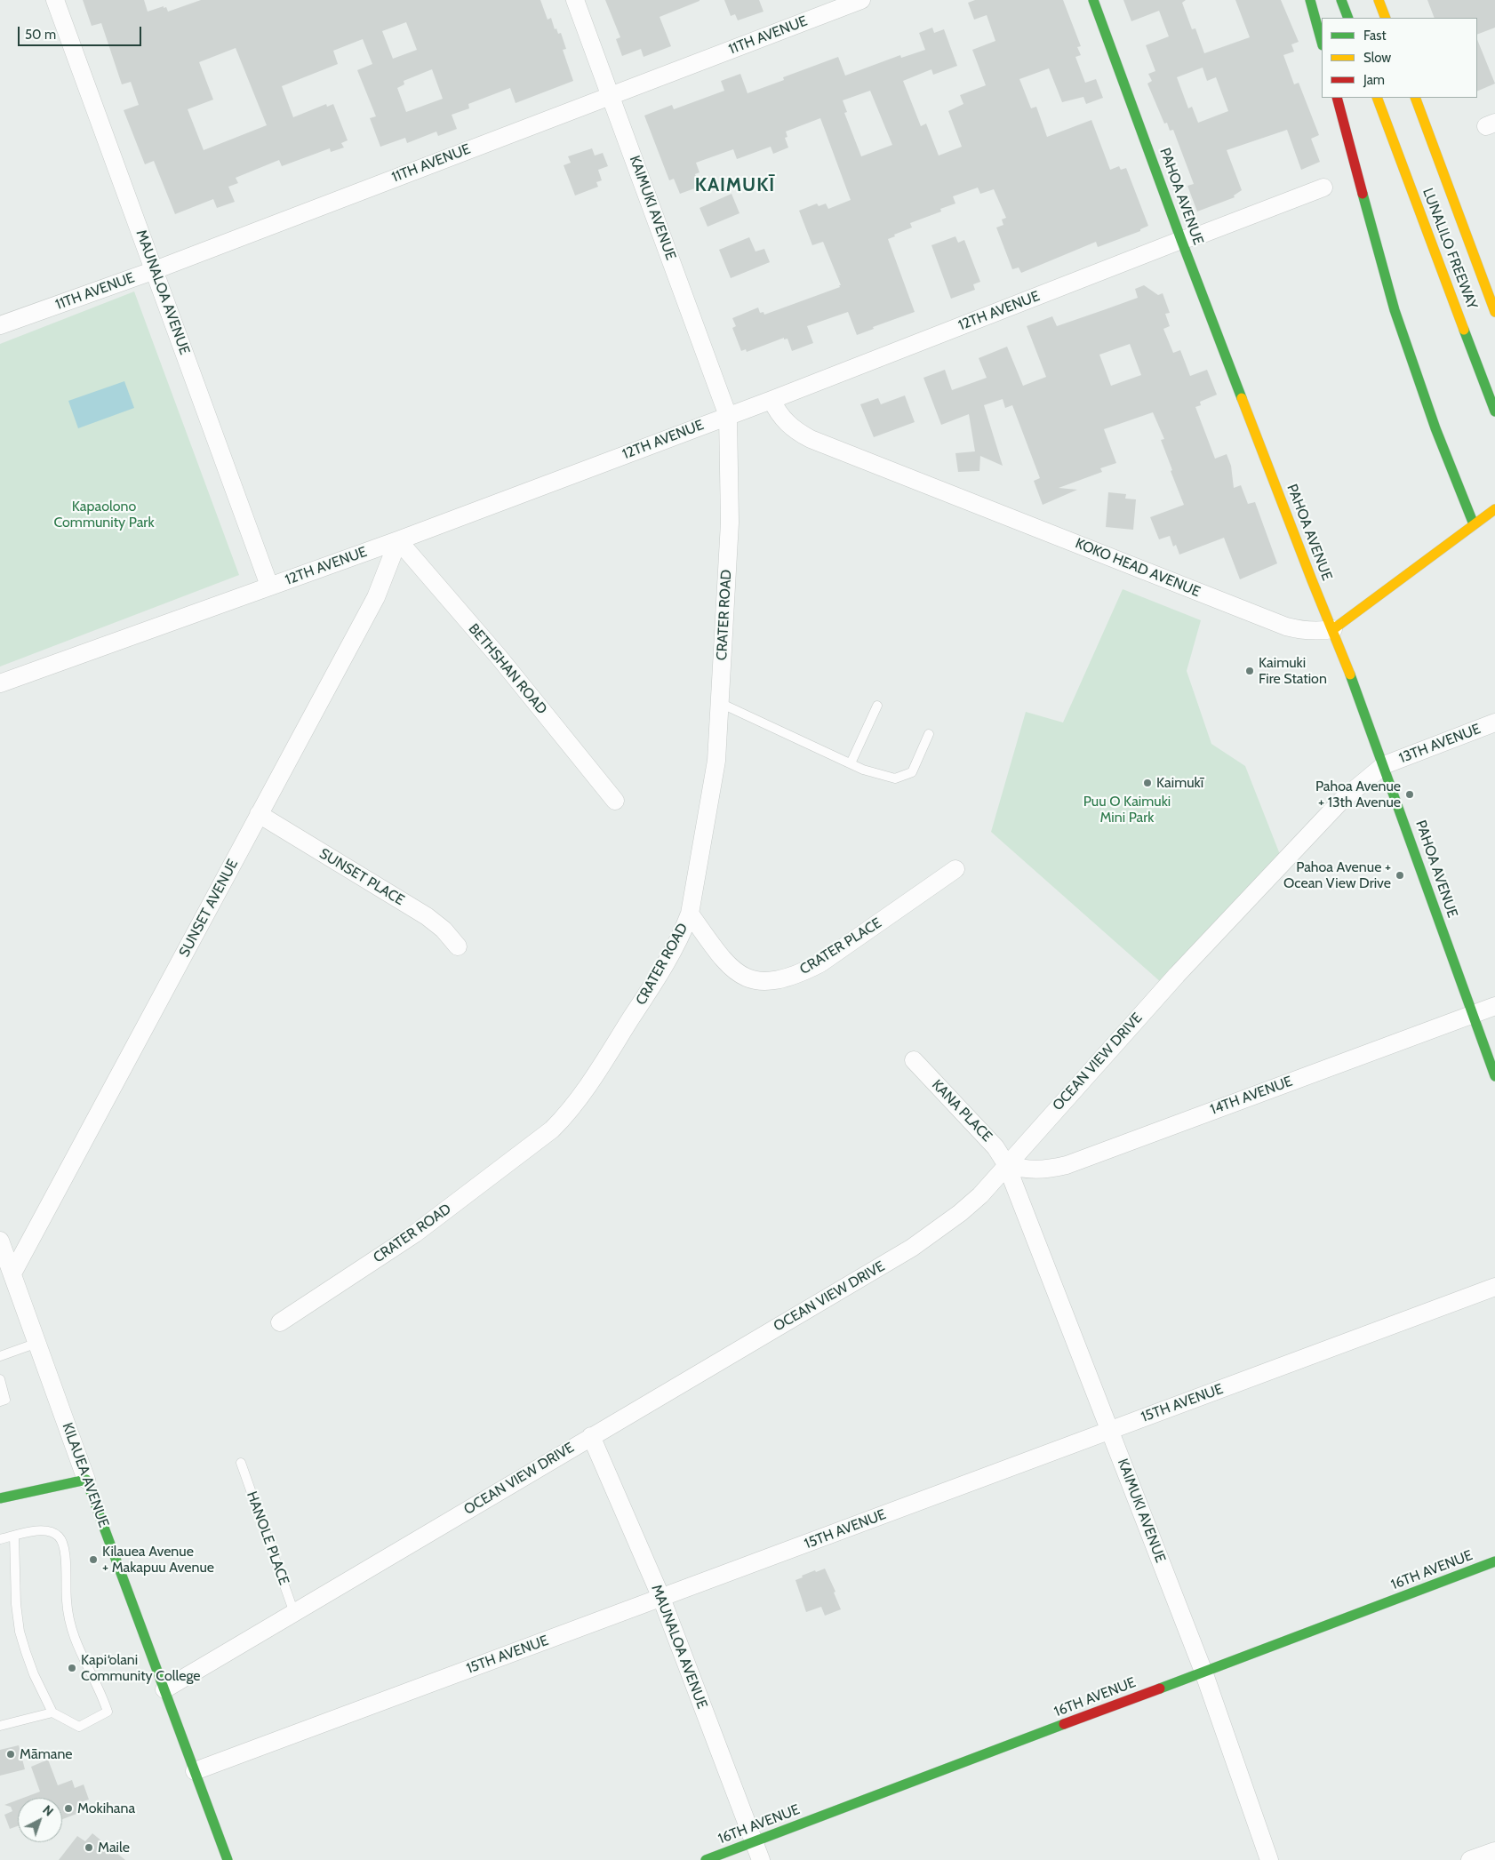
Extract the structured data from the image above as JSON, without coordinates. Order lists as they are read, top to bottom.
{
  "streets": {
    "main road": [
      "PAHOA AVENUE",
      "LUNALILO FREEWAY",
      "KILAUEA AVENUE",
      "16TH AVENUE"
    ],
    "street": [
      "11TH AVENUE",
      "KAIMUKI AVENUE",
      "MAUNALOA AVENUE",
      "12TH AVENUE",
      "KOKO HEAD AVENUE",
      "CRATER ROAD",
      "BETHSHAN ROAD",
      "13TH AVENUE",
      "SUNSET PLACE",
      "SUNSET AVENUE",
      "CRATER PLACE",
      "OCEAN VIEW DRIVE",
      "14TH AVENUE",
      "KANA PLACE",
      "15TH AVENUE"
    ],
    "lane": ["HANOLE PLACE"]
  },
  "crossings": [
    ["11TH AVENUE", "KAIMUKI AVENUE"],
    ["11TH AVENUE", "MAUNALOA AVENUE"],
    ["PAHOA AVENUE", "12TH AVENUE"],
    ["PAHOA AVENUE", "KOKO HEAD AVENUE"],
    ["PAHOA AVENUE", "13TH AVENUE"],
    ["PAHOA AVENUE", "OCEAN VIEW DRIVE"],
    ["PAHOA AVENUE", "14TH AVENUE"],
    ["KAIMUKI AVENUE", "12TH AVENUE"],
    ["KAIMUKI AVENUE", "CRATER ROAD"],
    ["KAIMUKI AVENUE", "OCEAN VIEW DRIVE"],
    ["KAIMUKI AVENUE", "14TH AVENUE"],
    ["KAIMUKI AVENUE", "KANA PLACE"],
    ["KAIMUKI AVENUE", "15TH AVENUE"],
    ["KAIMUKI AVENUE", "16TH AVENUE"],
    ["MAUNALOA AVENUE", "12TH AVENUE"],
    ["MAUNALOA AVENUE", "OCEAN VIEW DRIVE"],
    ["MAUNALOA AVENUE", "15TH AVENUE"],
    ["MAUNALOA AVENUE", "16TH AVENUE"],
    ["12TH AVENUE", "KOKO HEAD AVENUE"],
    ["12TH AVENUE", "CRATER ROAD"],
    ["12TH AVENUE", "BETHSHAN ROAD"],
    ["12TH AVENUE", "SUNSET AVENUE"],
    ["CRATER ROAD", "CRATER PLACE"],
    ["BETHSHAN ROAD", "SUNSET AVENUE"],
    ["13TH AVENUE", "OCEAN VIEW DRIVE"],
    ["SUNSET PLACE", "SUNSET AVENUE"],
    ["SUNSET AVENUE", "KILAUEA AVENUE"],
    ["OCEAN VIEW DRIVE", "14TH AVENUE"],
    ["OCEAN VIEW DRIVE", "KANA PLACE"],
    ["OCEAN VIEW DRIVE", "KILAUEA AVENUE"],
    ["OCEAN VIEW DRIVE", "HANOLE PLACE"],
    ["14TH AVENUE", "KANA PLACE"],
    ["15TH AVENUE", "KILAUEA AVENUE"]
  ],
  "districts": ["KAIMUKĪ"],
  "parks": ["Kapaolono Community Park", "Puu O Kaimuki Mini Park"],
  "places": [
    "Kaimuki Fire Station",
    "Kaimukī",
    "Pahoa Avenue + 13th Avenue",
    "Pahoa Avenue + Ocean View Drive",
    "Kilauea Avenue + Makapuu Avenue",
    "Kapi‘olani Community College",
    "Māmane",
    "Mokihana",
    "Maile"
  ],
  "legend": ["Fast", "Slow", "Jam"],
  "scale_bar": "50 m",
  "north": "top right"
}
